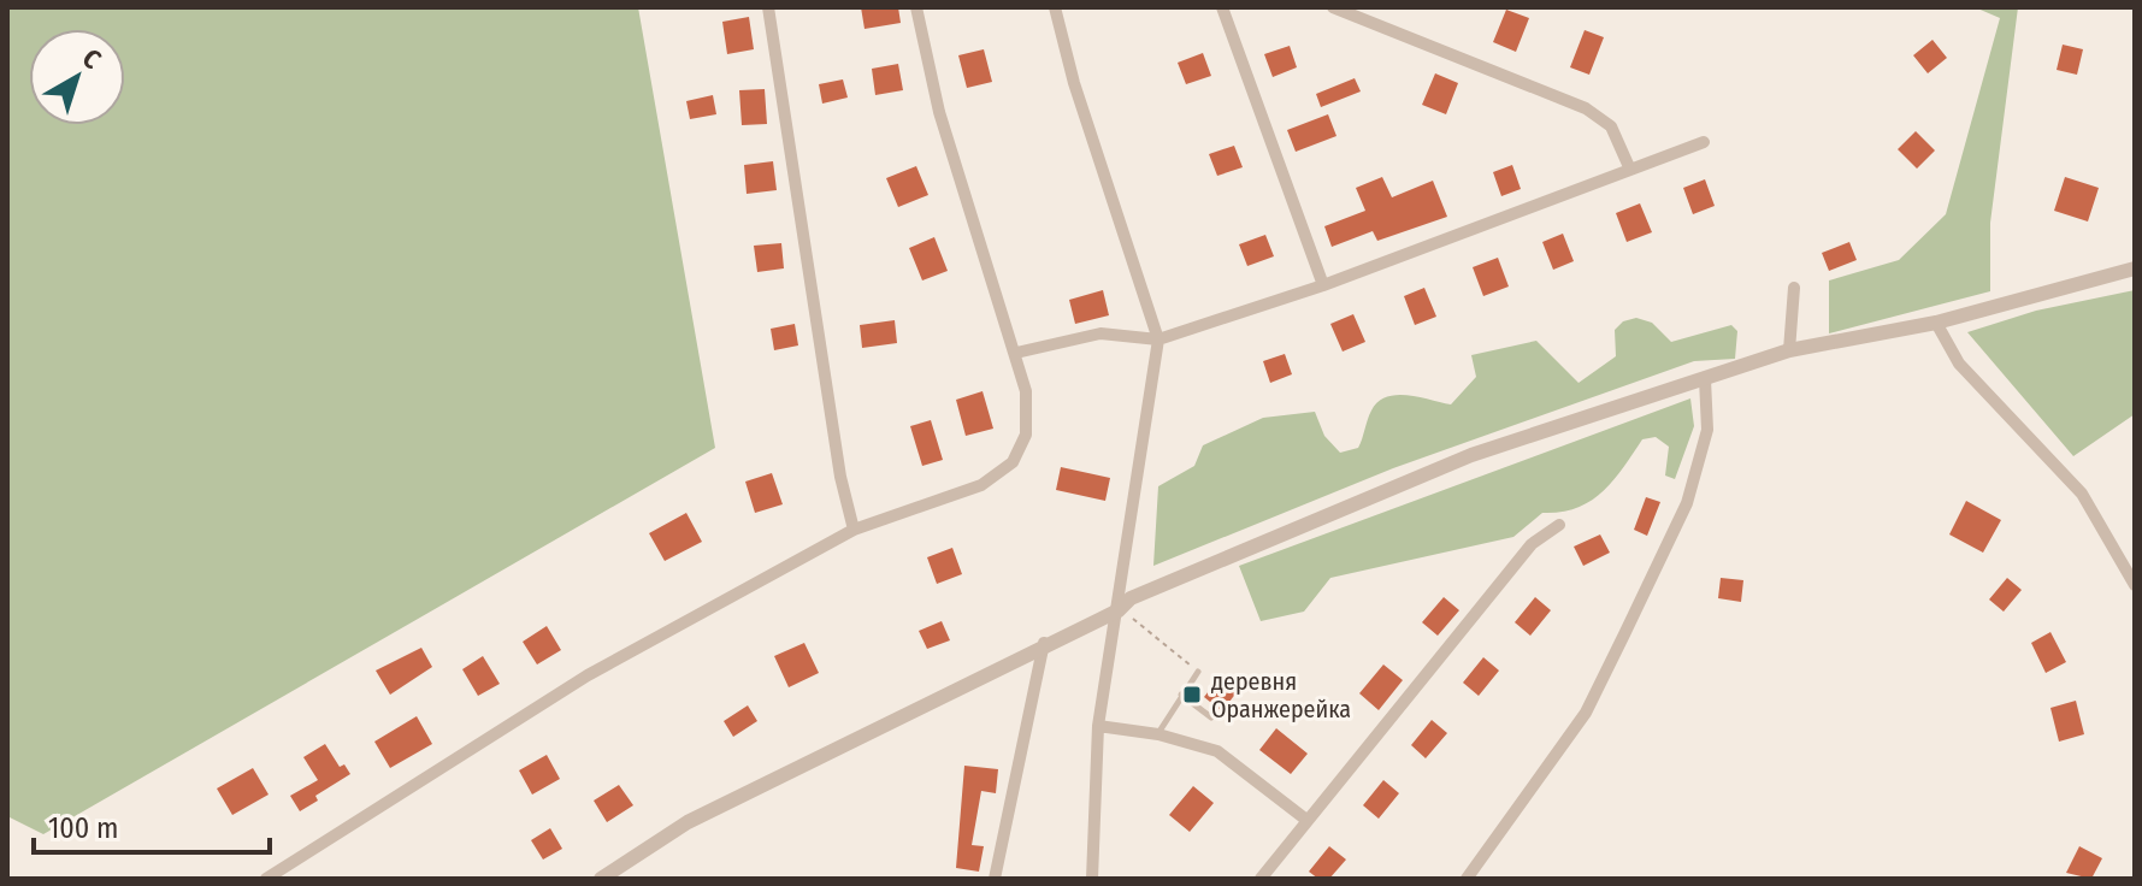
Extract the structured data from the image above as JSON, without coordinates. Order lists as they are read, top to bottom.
{
  "places": {
    "transit": ["деревня Оранжерейка"]
  },
  "scale_bar": "100 m",
  "north": "top right"
}
